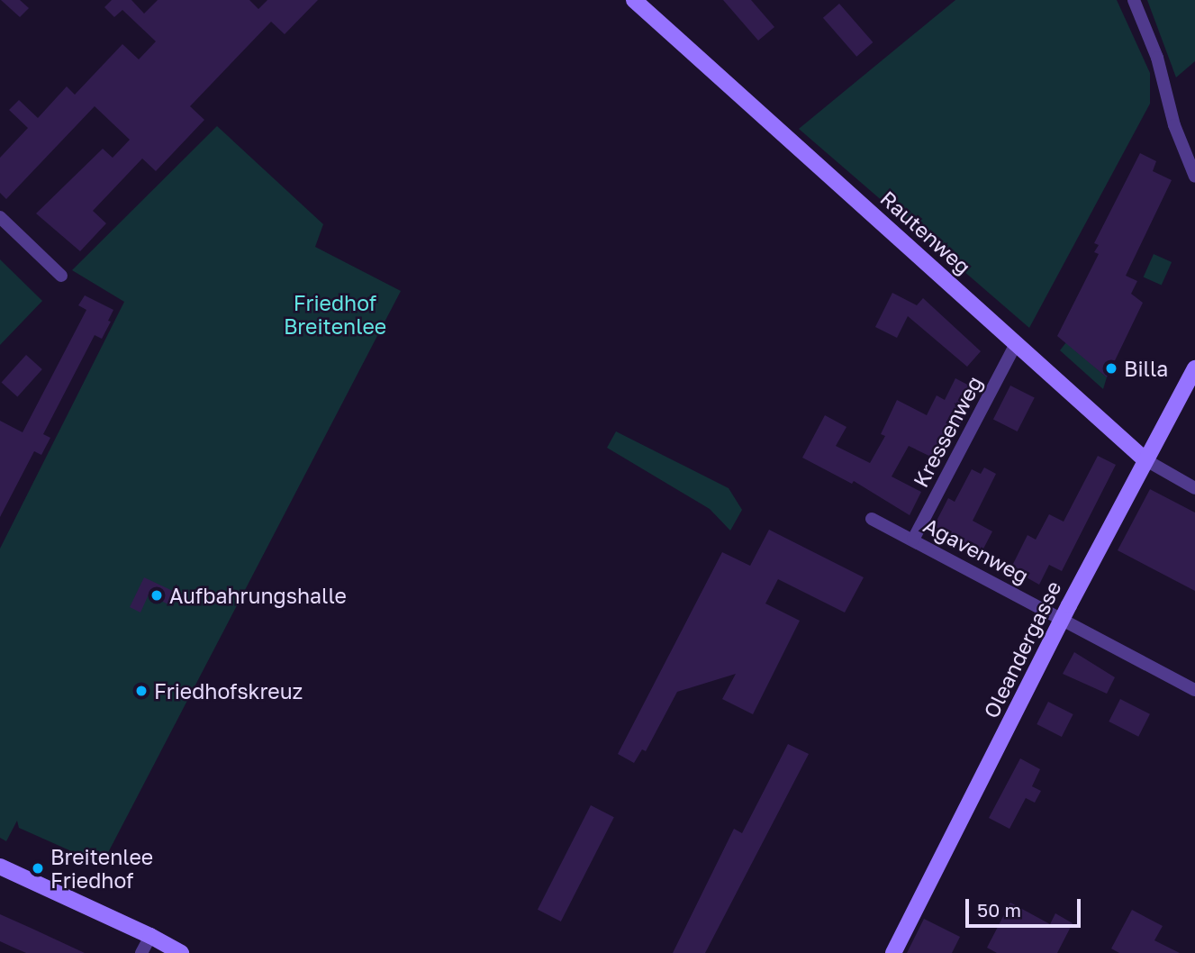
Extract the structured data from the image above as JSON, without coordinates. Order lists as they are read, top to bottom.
{
  "streets": {
    "street": [
      "Rautenweg",
      "Kressenweg",
      "Agavenweg",
      "Oleandergasse"
    ]
  },
  "crossings": [
    ["Rautenweg", "Kressenweg"],
    ["Rautenweg", "Oleandergasse"],
    ["Kressenweg", "Agavenweg"],
    ["Agavenweg", "Oleandergasse"]
  ],
  "parks": ["Friedhof Breitenlee"],
  "places": [
    "Billa",
    "Aufbahrungshalle",
    "Friedhofskreuz",
    "Breitenlee Friedhof"
  ],
  "scale_bar": "50 m"
}
